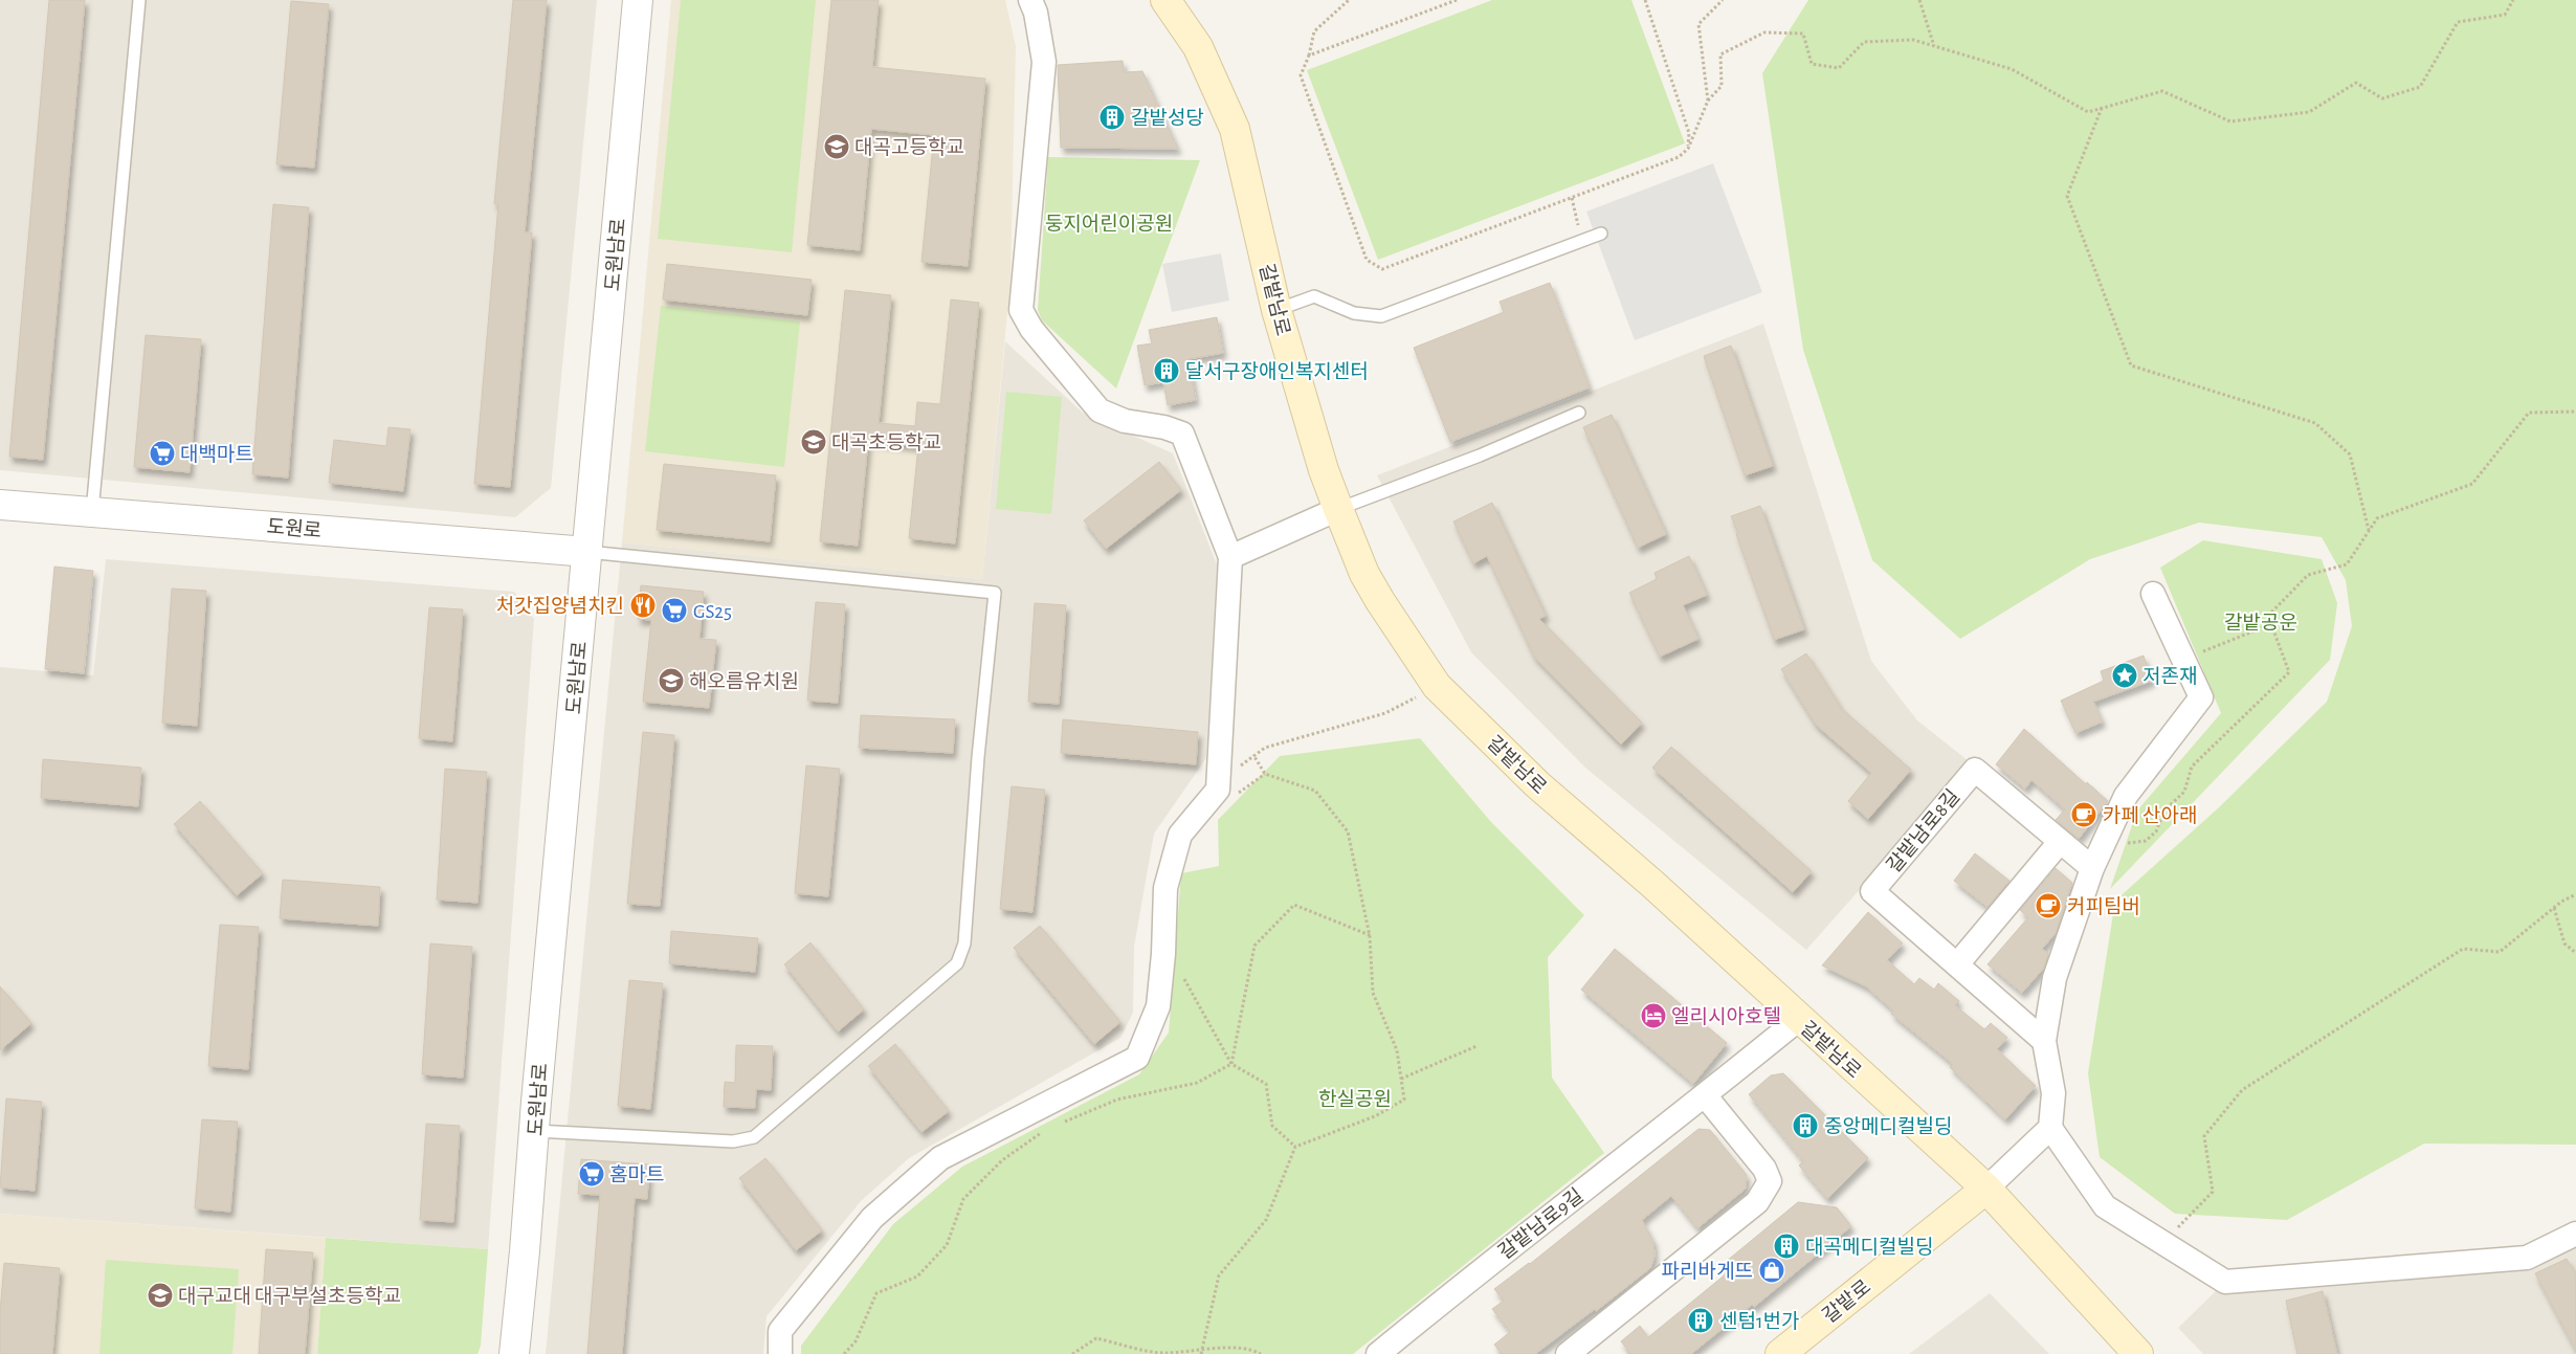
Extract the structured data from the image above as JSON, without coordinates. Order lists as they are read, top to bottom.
{
  "streets": {
    "main road": ["갈밭남로", "갈밭로"],
    "street": [
      "도원남로",
      "도원로",
      "갈밭남로8길",
      "갈밭남로9길"
    ]
  },
  "crossings": [
    ["도원남로", "도원로"],
    ["갈밭남로", "갈밭남로9길"],
    ["갈밭남로", "갈밭로"]
  ],
  "parks": ["둥지어린이공원", "갈밭공운", "한실공원"],
  "places": {
    "building": [
      "갈밭성당",
      "달서구장애인복지센터",
      "중앙메디컬빌딩",
      "대곡메디컬빌딩",
      "센텀1번가"
    ],
    "school or university": [
      "대곡고등학교",
      "대곡초등학교",
      "해오름유치원",
      "대구교대 대구부설초등학교"
    ],
    "supermarket": ["대백마트", "GS25", "홈마트"],
    "restaurant": ["처갓집양념치킨"],
    "place": ["저존재"],
    "cafe": ["카페 산아래", "커피팀버"],
    "hotel": ["엘리시아호텔"],
    "shop": ["파리바게뜨"]
  }
}
